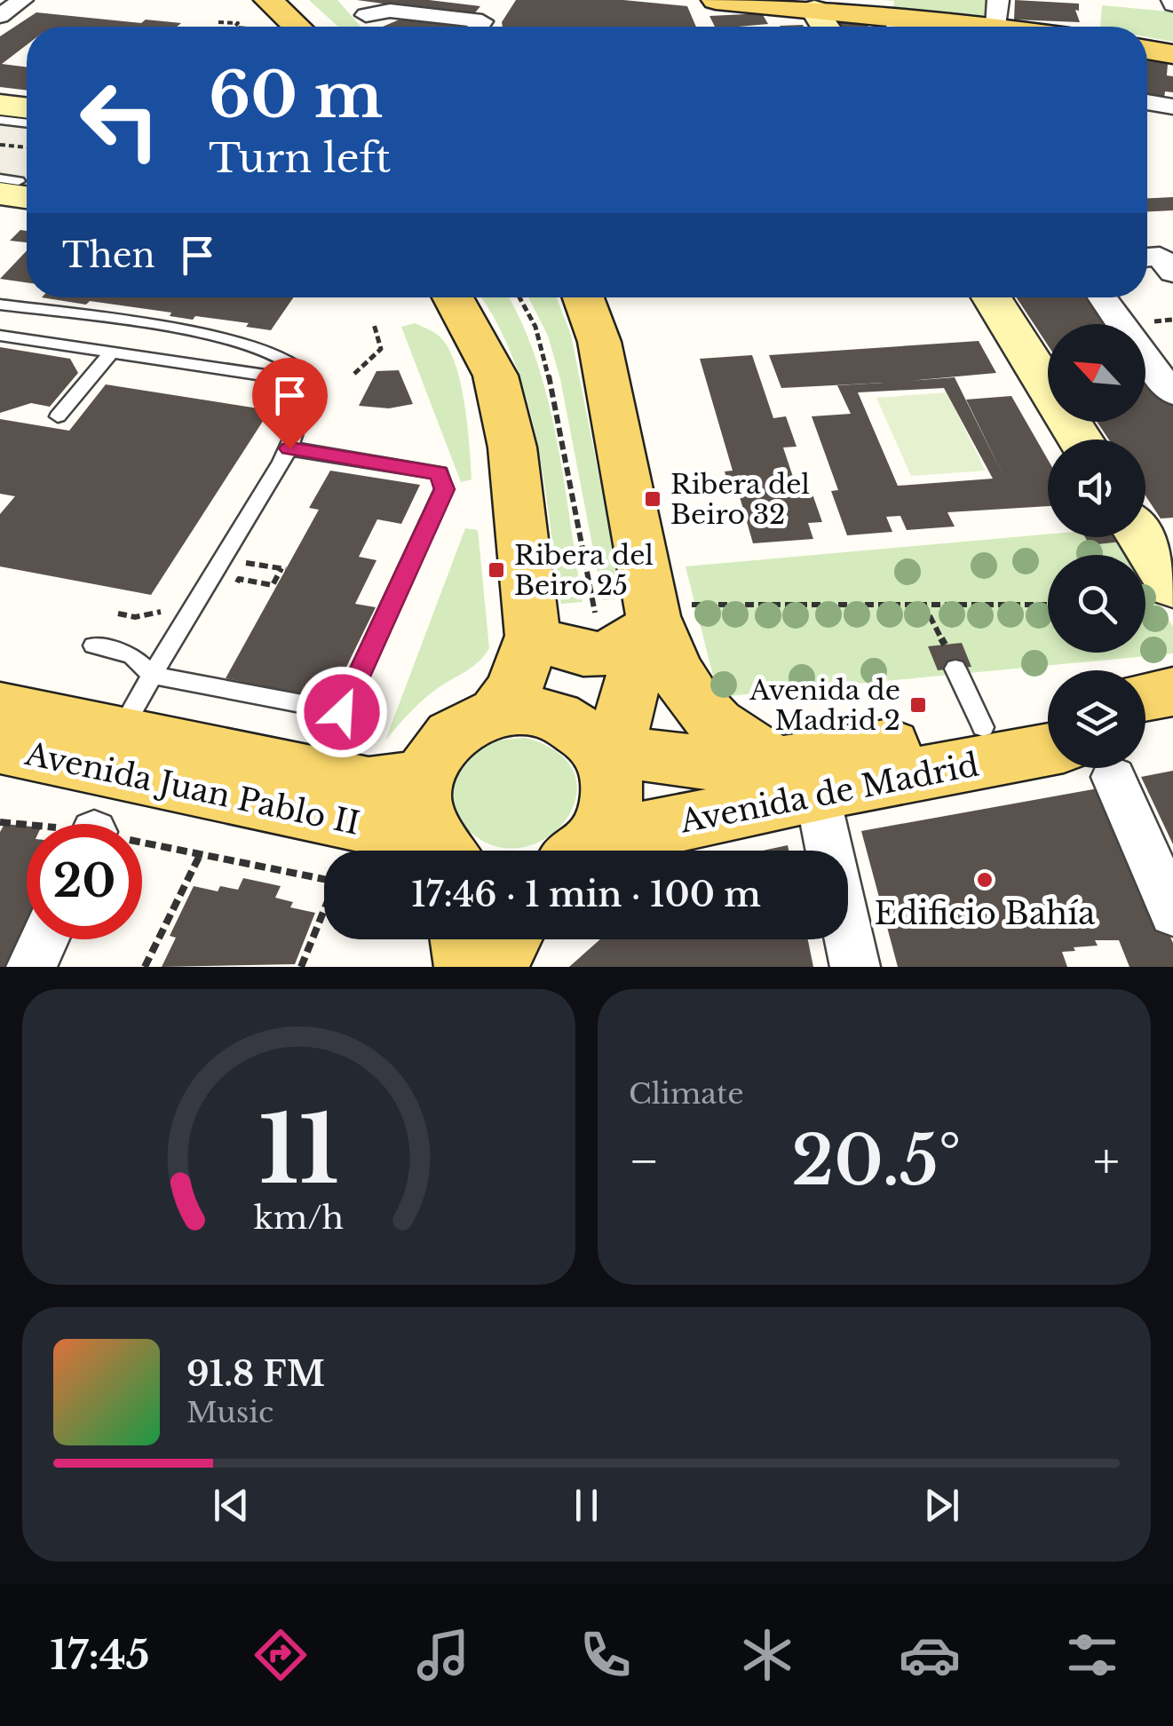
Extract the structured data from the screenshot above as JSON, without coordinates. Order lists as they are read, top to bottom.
{
  "streets": {
    "main road": ["Avenida Juan Pablo II", "Avenida de Madrid"]
  },
  "places": {
    "transit": ["Ribera del Beiro 32", "Ribera del Beiro 25", "Avenida de Madrid 2"],
    "other": ["Edificio Bahía"]
  },
  "north": "top left",
  "page": {
    "turn": ["60 m", "Turn left"],
    "then": "Then",
    "limit": "20",
    "trip": "17:46 · 1 min · 100 m",
    "tile": "Climate",
    "heat": ["−", "20.5°", "+"],
    "song": ["91.8 FM", "Music"],
    "tabs": "17:45",
    "gauge": ["11", "km/h"]
  }
}
